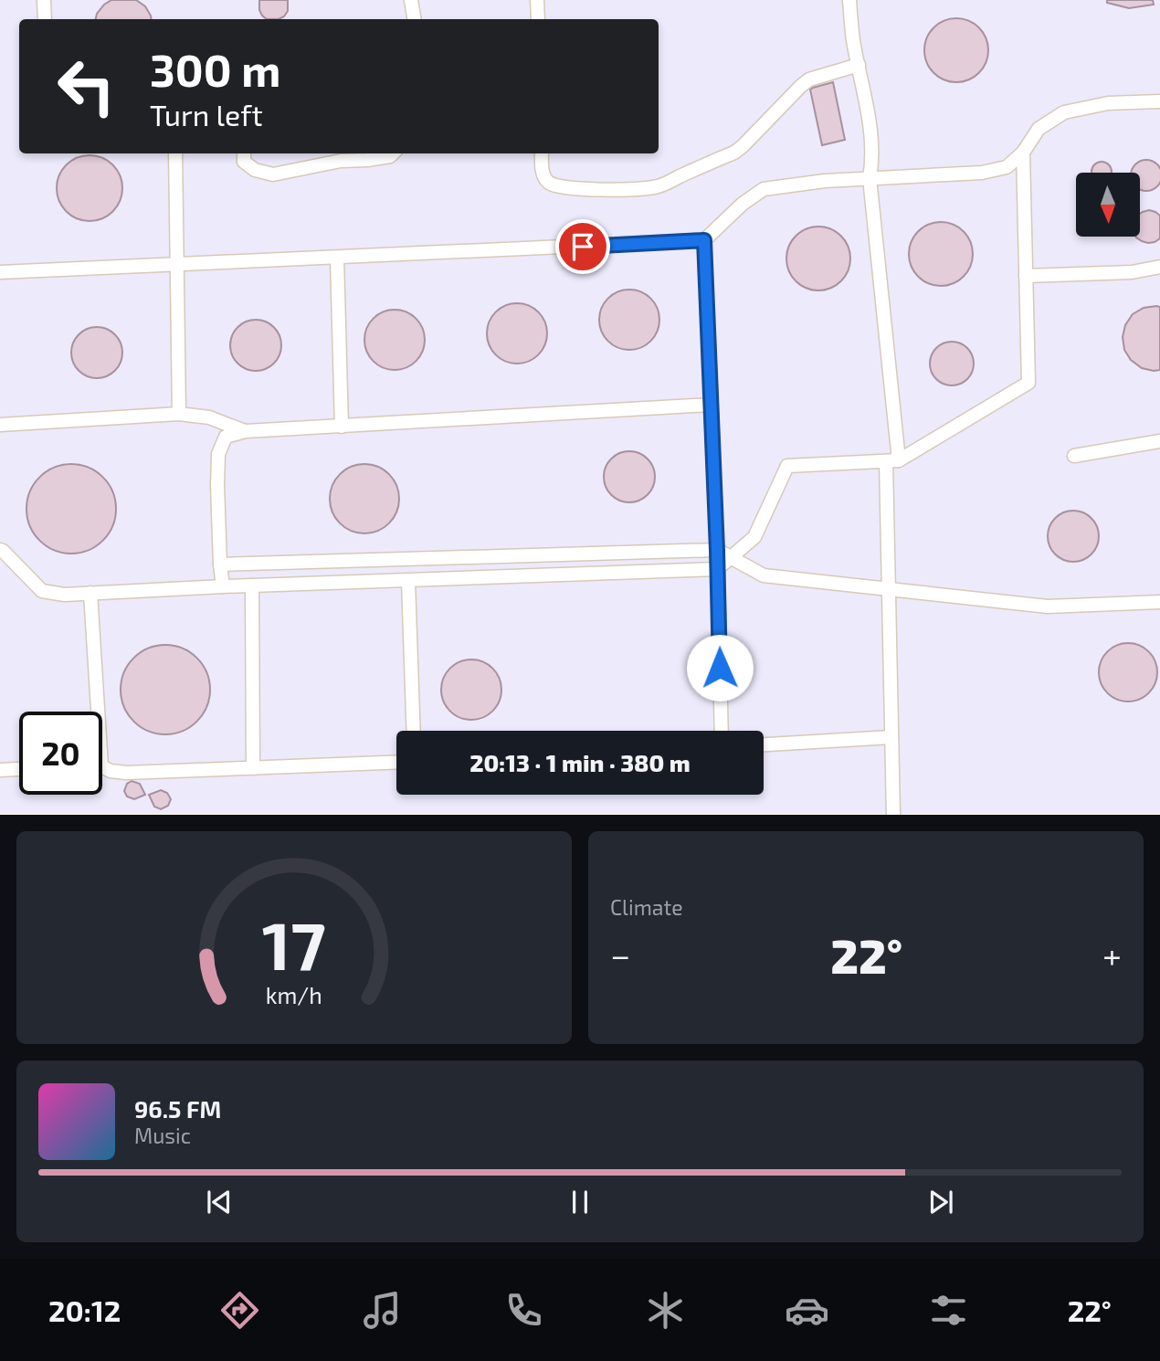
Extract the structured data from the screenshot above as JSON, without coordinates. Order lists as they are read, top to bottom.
{
  "north": "bottom",
  "page": {
    "turn": ["300 m", "Turn left"],
    "limit": "20",
    "trip": "20:13 · 1 min · 380 m",
    "tile": "Climate",
    "heat": ["−", "22°", "+"],
    "song": ["96.5 FM", "Music"],
    "tabs": ["20:12", "22°"],
    "gauge": ["17", "km/h"]
  }
}
